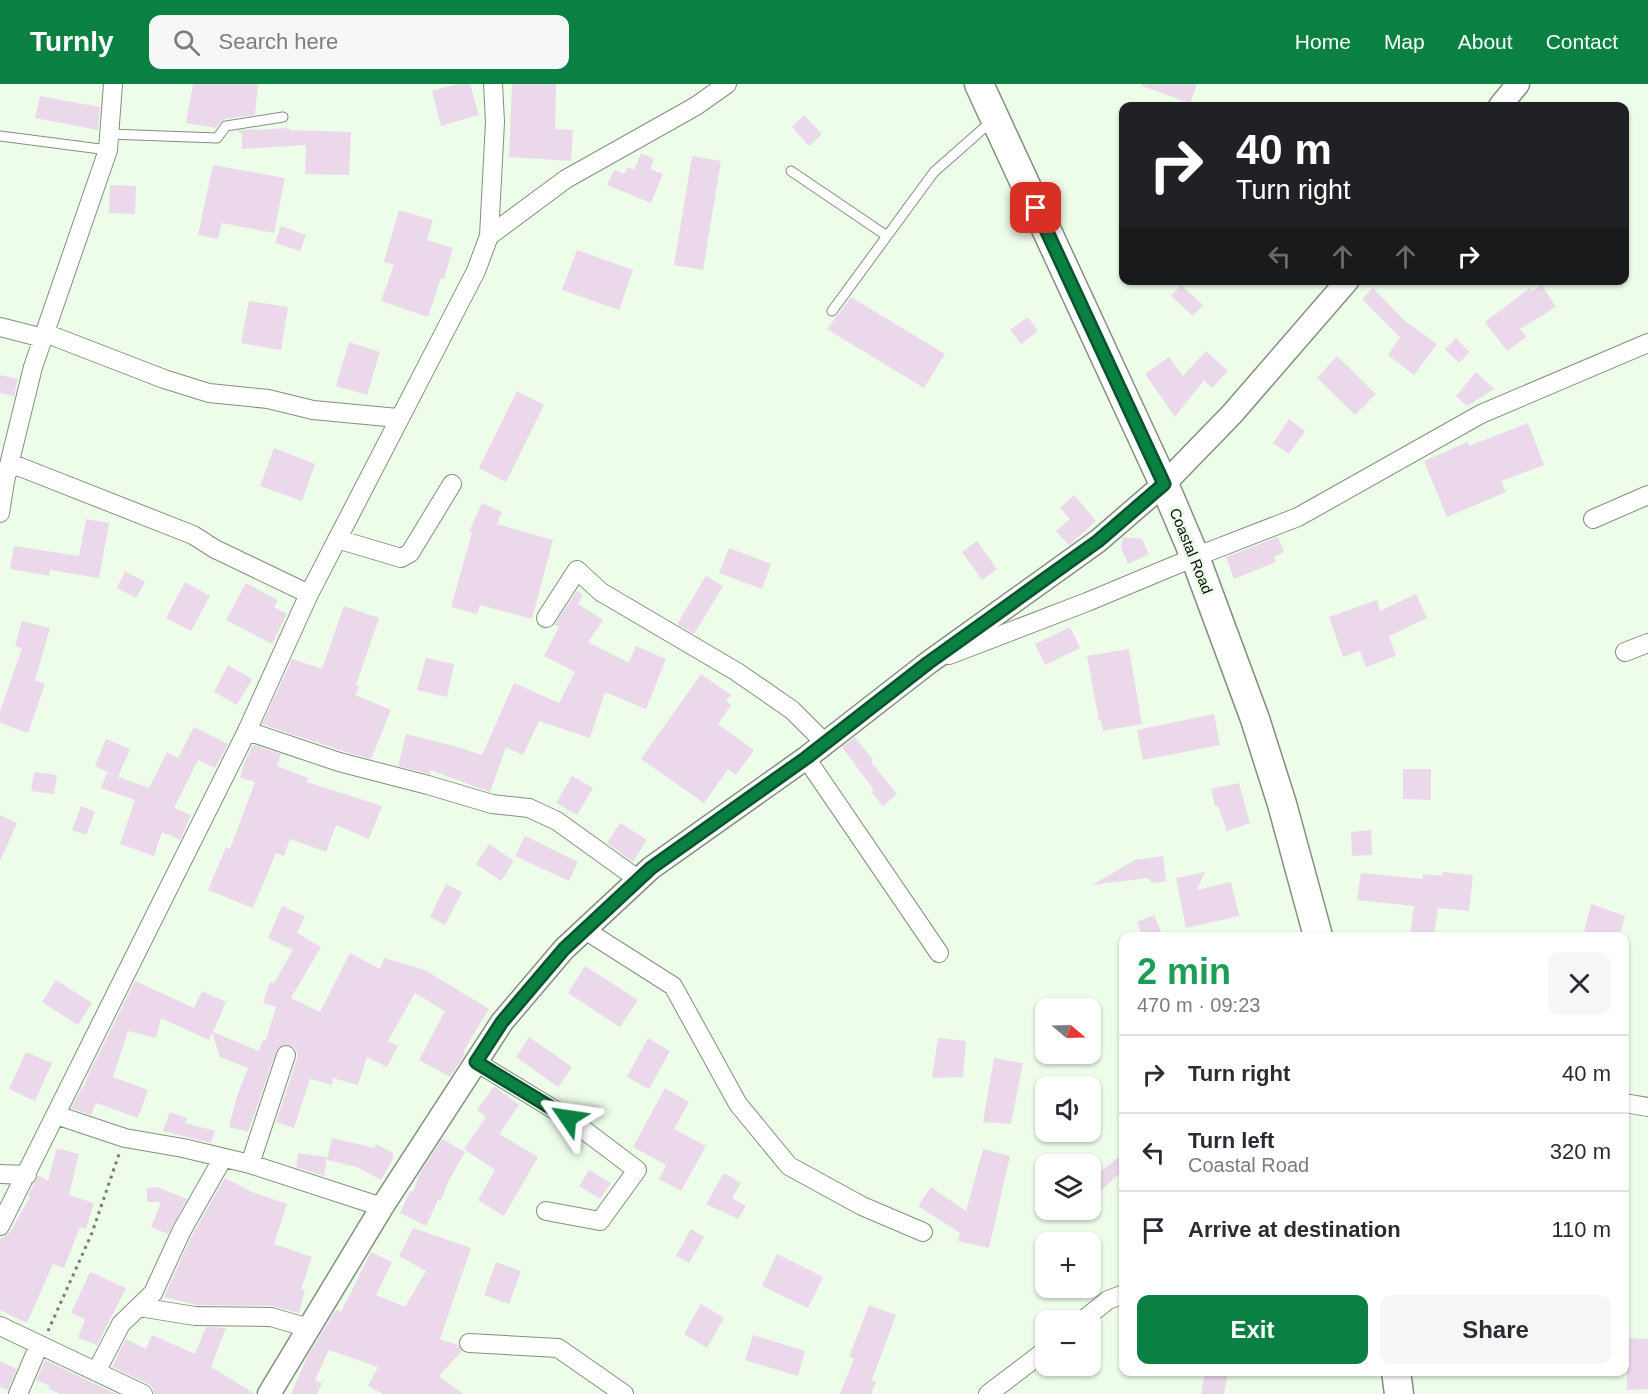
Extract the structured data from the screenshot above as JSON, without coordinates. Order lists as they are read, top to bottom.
{
  "streets": {
    "main road": ["Coastal Road"]
  },
  "north": "right",
  "page": {
    "header": "Turnly",
    "search": "Search here",
    "nav": [
      "Home",
      "Map",
      "About",
      "Contact"
    ],
    "turn": ["40 m", "Turn right"],
    "heading": ["2 min", "470 m · 09:23"],
    "map_buttons": ["+", "−"],
    "list": [
      {
        "name": "Turn right",
        "value": "40 m"
      },
      {
        "name": "Turn left",
        "note": "Coastal Road",
        "value": "320 m"
      },
      {
        "name": "Arrive at destination",
        "value": "110 m"
      }
    ],
    "buttons": ["Exit", "Share"]
  }
}
